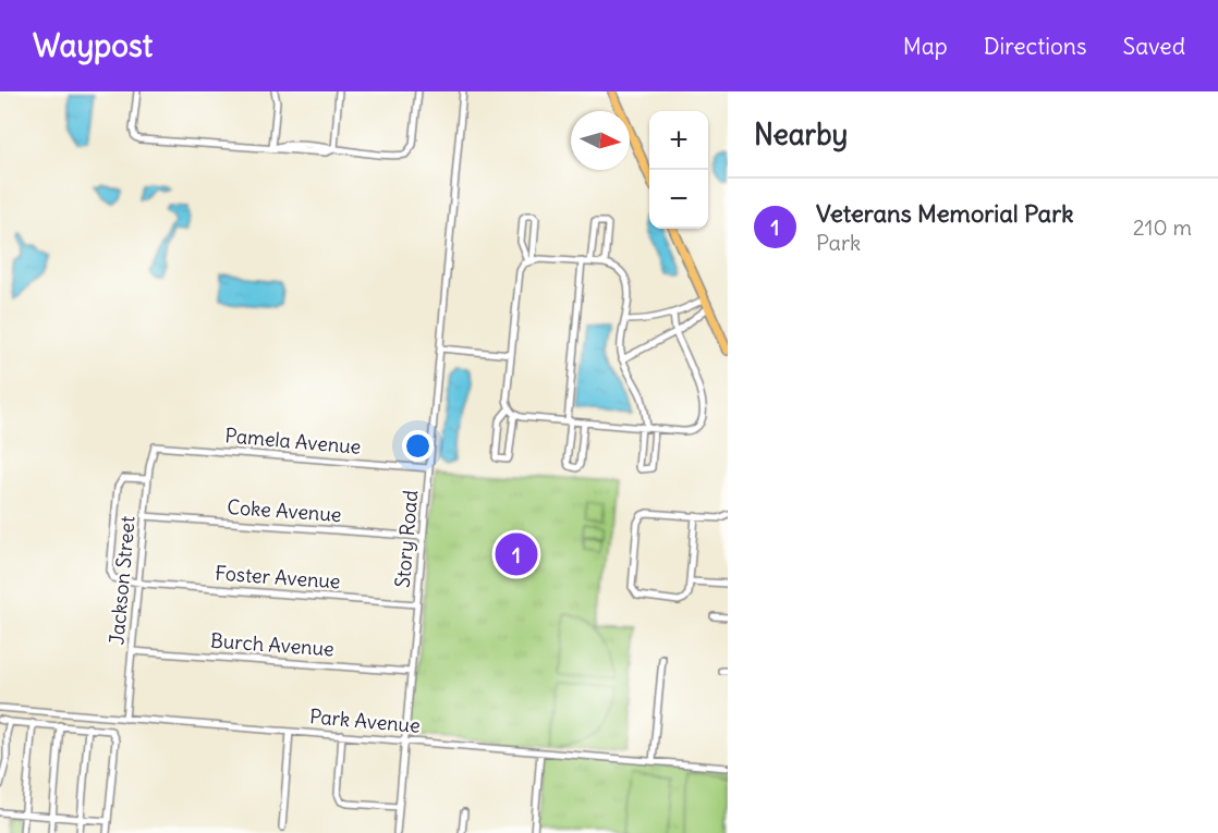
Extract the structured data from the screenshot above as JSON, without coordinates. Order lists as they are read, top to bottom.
{
  "streets": {
    "street": [
      "Pamela Avenue",
      "Coke Avenue",
      "Story Road",
      "Foster Avenue",
      "Jackson Street",
      "Burch Avenue",
      "Park Avenue"
    ]
  },
  "crossings": [
    ["Pamela Avenue", "Story Road"],
    ["Pamela Avenue", "Jackson Street"],
    ["Coke Avenue", "Story Road"],
    ["Coke Avenue", "Jackson Street"],
    ["Story Road", "Foster Avenue"],
    ["Story Road", "Burch Avenue"],
    ["Story Road", "Park Avenue"],
    ["Foster Avenue", "Jackson Street"],
    ["Jackson Street", "Burch Avenue"],
    ["Jackson Street", "Park Avenue"]
  ],
  "north": "right",
  "page": {
    "header": "Waypost",
    "nav": ["Map", "Directions", "Saved"],
    "heading": "Nearby",
    "map_buttons": ["+", "−"],
    "list": [
      {
        "mark": "1",
        "name": "Veterans Memorial Park",
        "note": "Park",
        "value": "210 m"
      }
    ],
    "pins": "1"
  }
}
